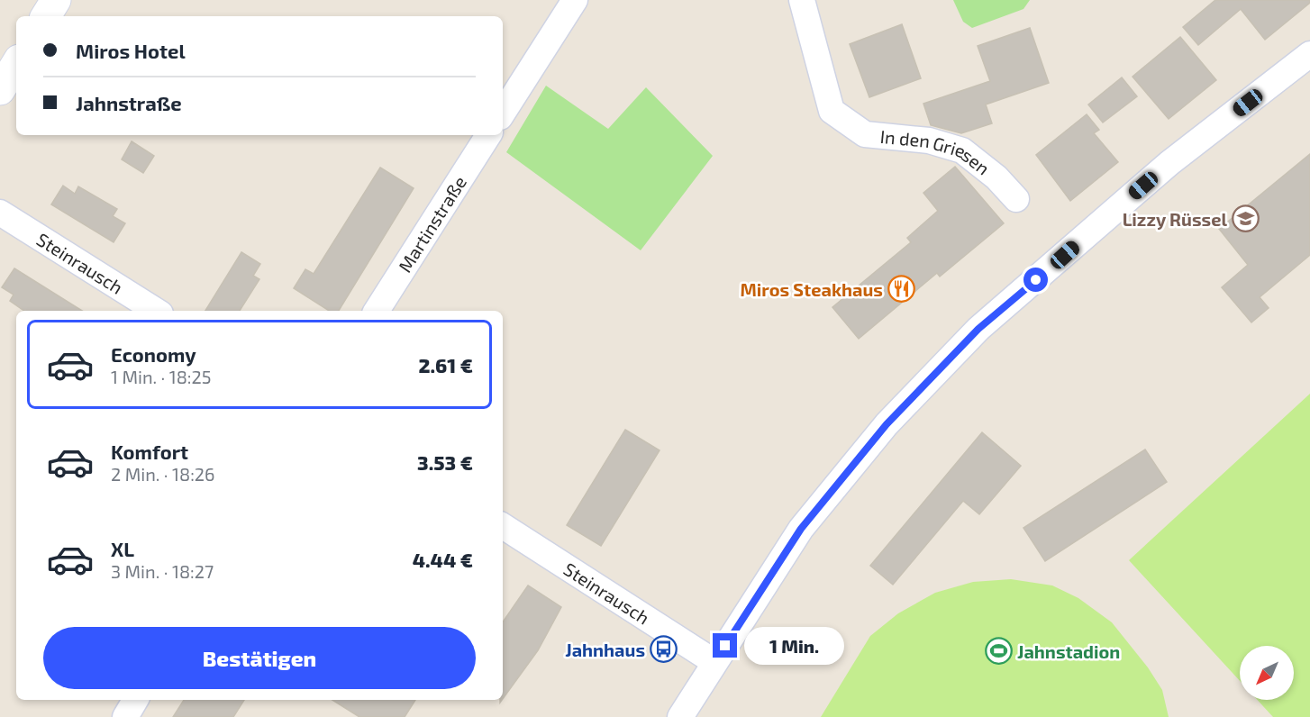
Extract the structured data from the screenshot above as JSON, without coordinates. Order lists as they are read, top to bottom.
{
  "streets": {
    "street": ["In den Griesen", "Martinstraße", "Steinrausch"]
  },
  "places": {
    "school or university": ["Lizzy Rüssel"],
    "restaurant": ["Miros Steakhaus"],
    "bus stop": ["Jahnhaus"],
    "sports": ["Jahnstadion"]
  },
  "north": "bottom left",
  "page": {
    "banner": ["Miros Hotel", "Jahnstraße"],
    "list": [
      {
        "name": "Economy",
        "note": "1 Min. · 18:25",
        "value": "2.61 €"
      },
      {
        "name": "Komfort",
        "note": "2 Min. · 18:26",
        "value": "3.53 €"
      },
      {
        "name": "XL",
        "note": "3 Min. · 18:27",
        "value": "4.44 €"
      }
    ],
    "buttons": "Bestätigen",
    "bubble": "1 Min."
  }
}
